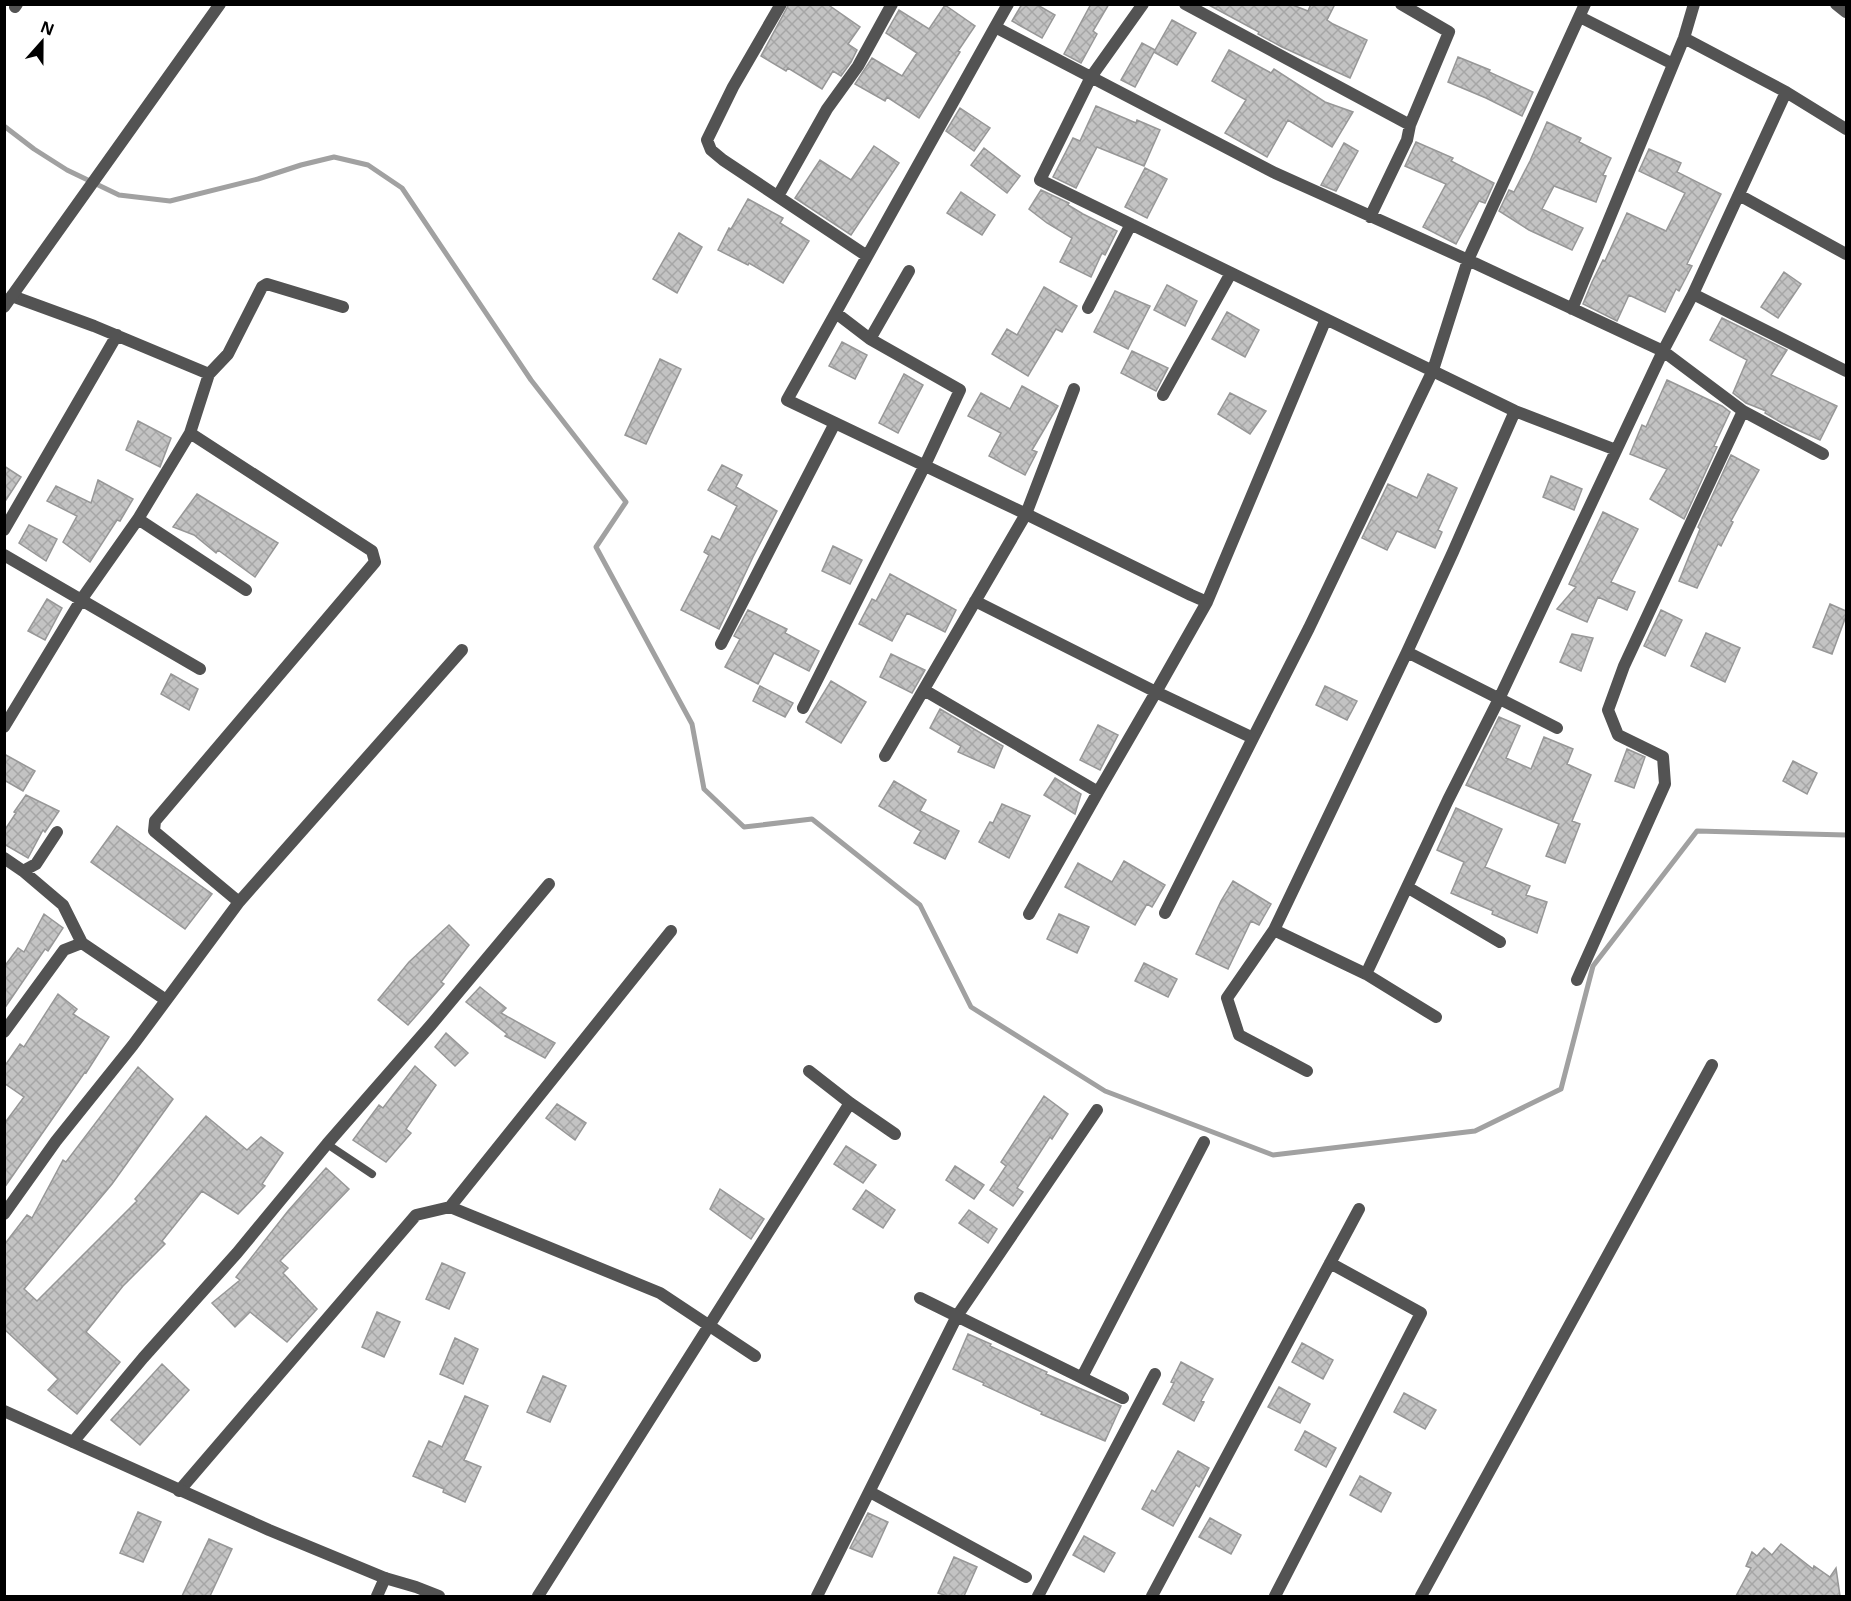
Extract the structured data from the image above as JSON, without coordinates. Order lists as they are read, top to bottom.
{
  "north": "top"
}
